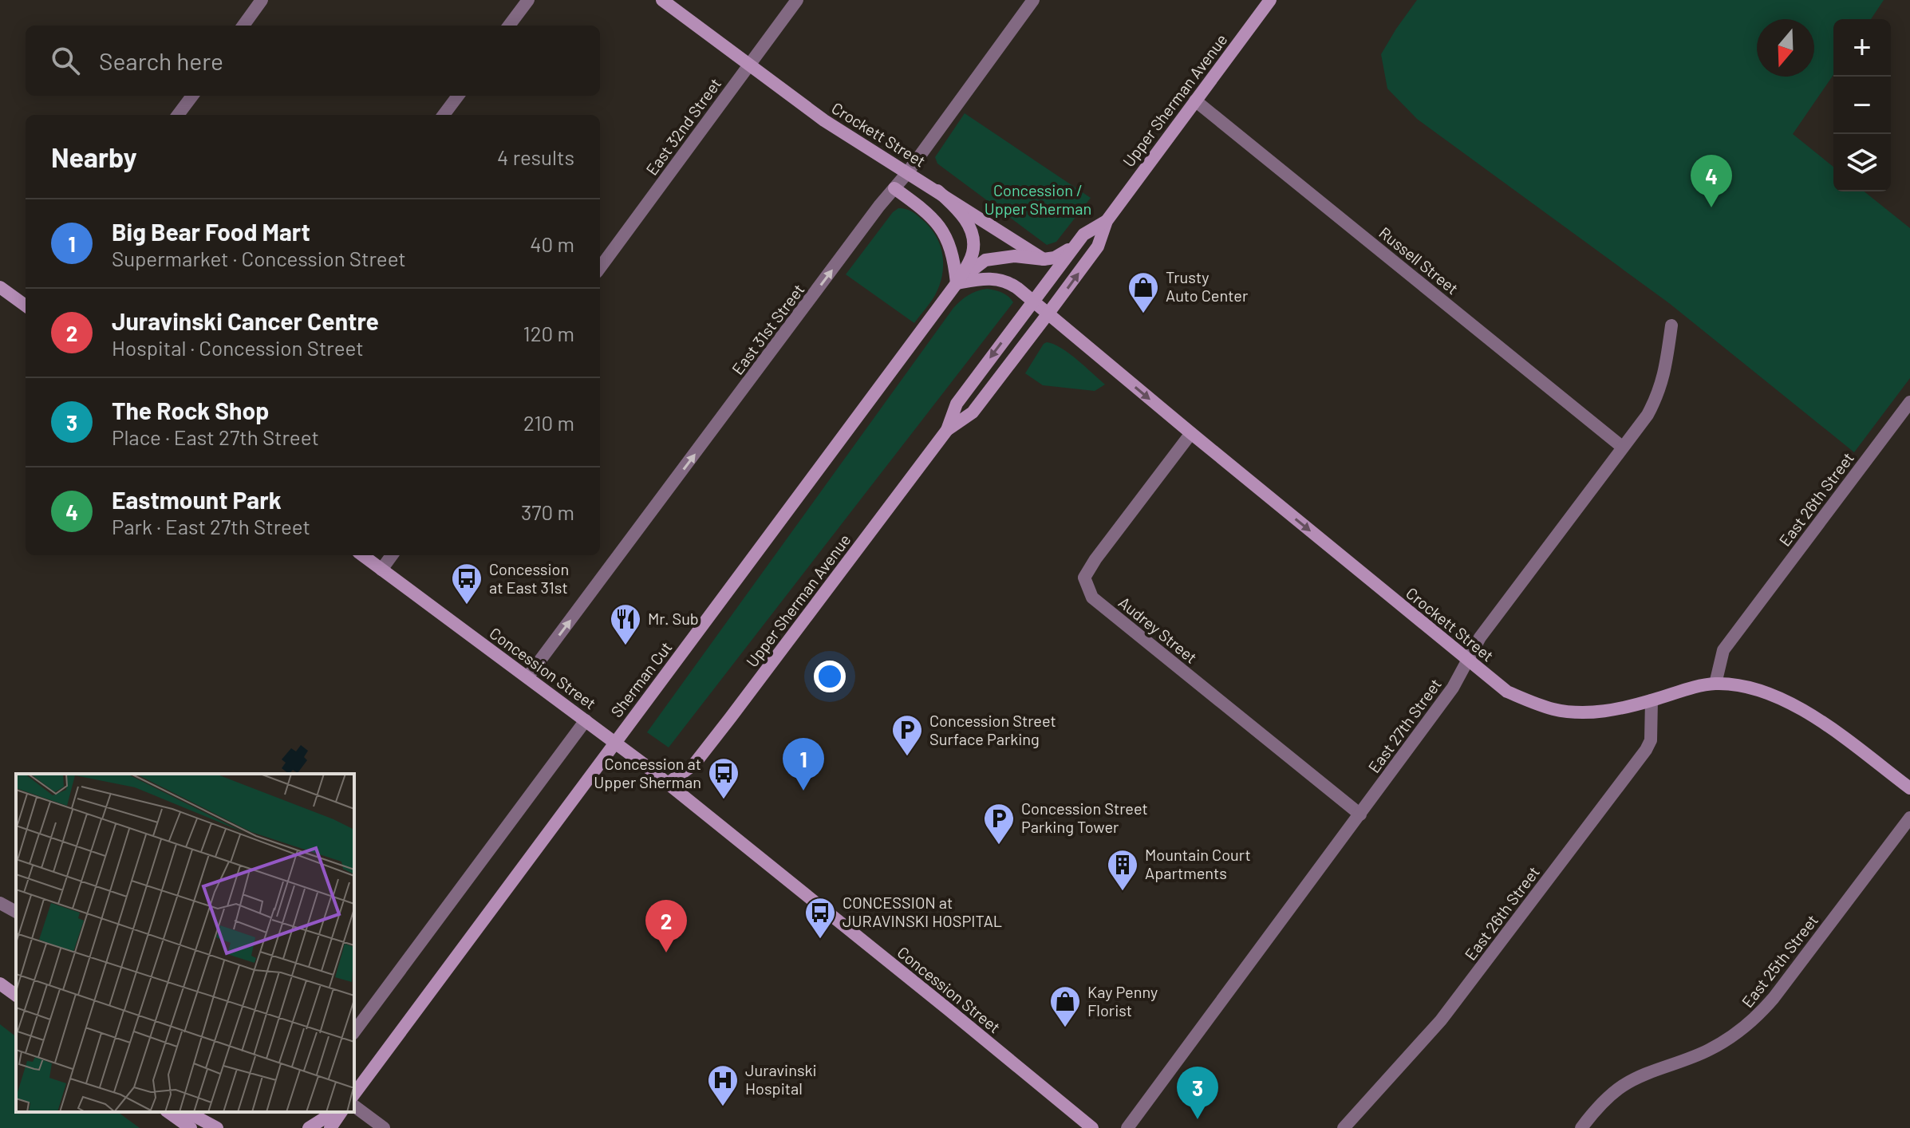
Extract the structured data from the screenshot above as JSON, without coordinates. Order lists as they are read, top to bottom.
{
  "streets": {
    "main road": [
      "Upper Sherman Avenue",
      "Crockett Street",
      "Concession Street",
      "Sherman Cut"
    ],
    "street": [
      "East 32nd Street",
      "Russell Street",
      "East 31st Street",
      "East 26th Street",
      "Audrey Street",
      "East 27th Street",
      "East 25th Street"
    ]
  },
  "crossings": [
    ["Upper Sherman Avenue", "Crockett Street"],
    ["Upper Sherman Avenue", "Russell Street"],
    ["Upper Sherman Avenue", "Concession Street"],
    ["East 32nd Street", "Crockett Street"],
    ["Crockett Street", "East 31st Street"],
    ["Crockett Street", "East 26th Street"],
    ["Crockett Street", "Audrey Street"],
    ["Crockett Street", "Sherman Cut"],
    ["Crockett Street", "East 27th Street"],
    ["Russell Street", "East 27th Street"],
    ["East 31st Street", "Concession Street"],
    ["Audrey Street", "East 27th Street"]
  ],
  "one_way": ["East 31st Street"],
  "parks": ["Concession / Upper Sherman"],
  "places": {
    "shop": ["Trusty Auto Center", "Kay Penny Florist"],
    "bus stop": ["Concession at East 31st", "Concession at Upper Sherman", "CONCESSION at JURAVINSKI HOSPITAL"],
    "restaurant": ["Mr. Sub"],
    "parking": ["Concession Street Surface Parking", "Concession Street Parking Tower"],
    "building": ["Mountain Court Apartments"],
    "hospital": ["Juravinski Hospital"]
  },
  "north": "bottom",
  "page": {
    "map_buttons": ["+", "−"],
    "search": "Search here",
    "heading": ["Nearby", "4 results"],
    "pins": [
      "4",
      "1",
      "2",
      "3"
    ],
    "list": [
      {
        "mark": "1",
        "name": "Big Bear Food Mart",
        "note": "Supermarket · Concession Street",
        "value": "40 m"
      },
      {
        "mark": "2",
        "name": "Juravinski Cancer Centre",
        "note": "Hospital · Concession Street",
        "value": "120 m"
      },
      {
        "mark": "3",
        "name": "The Rock Shop",
        "note": "Place · East 27th Street",
        "value": "210 m"
      },
      {
        "mark": "4",
        "name": "Eastmount Park",
        "note": "Park · East 27th Street",
        "value": "370 m"
      }
    ]
  }
}
